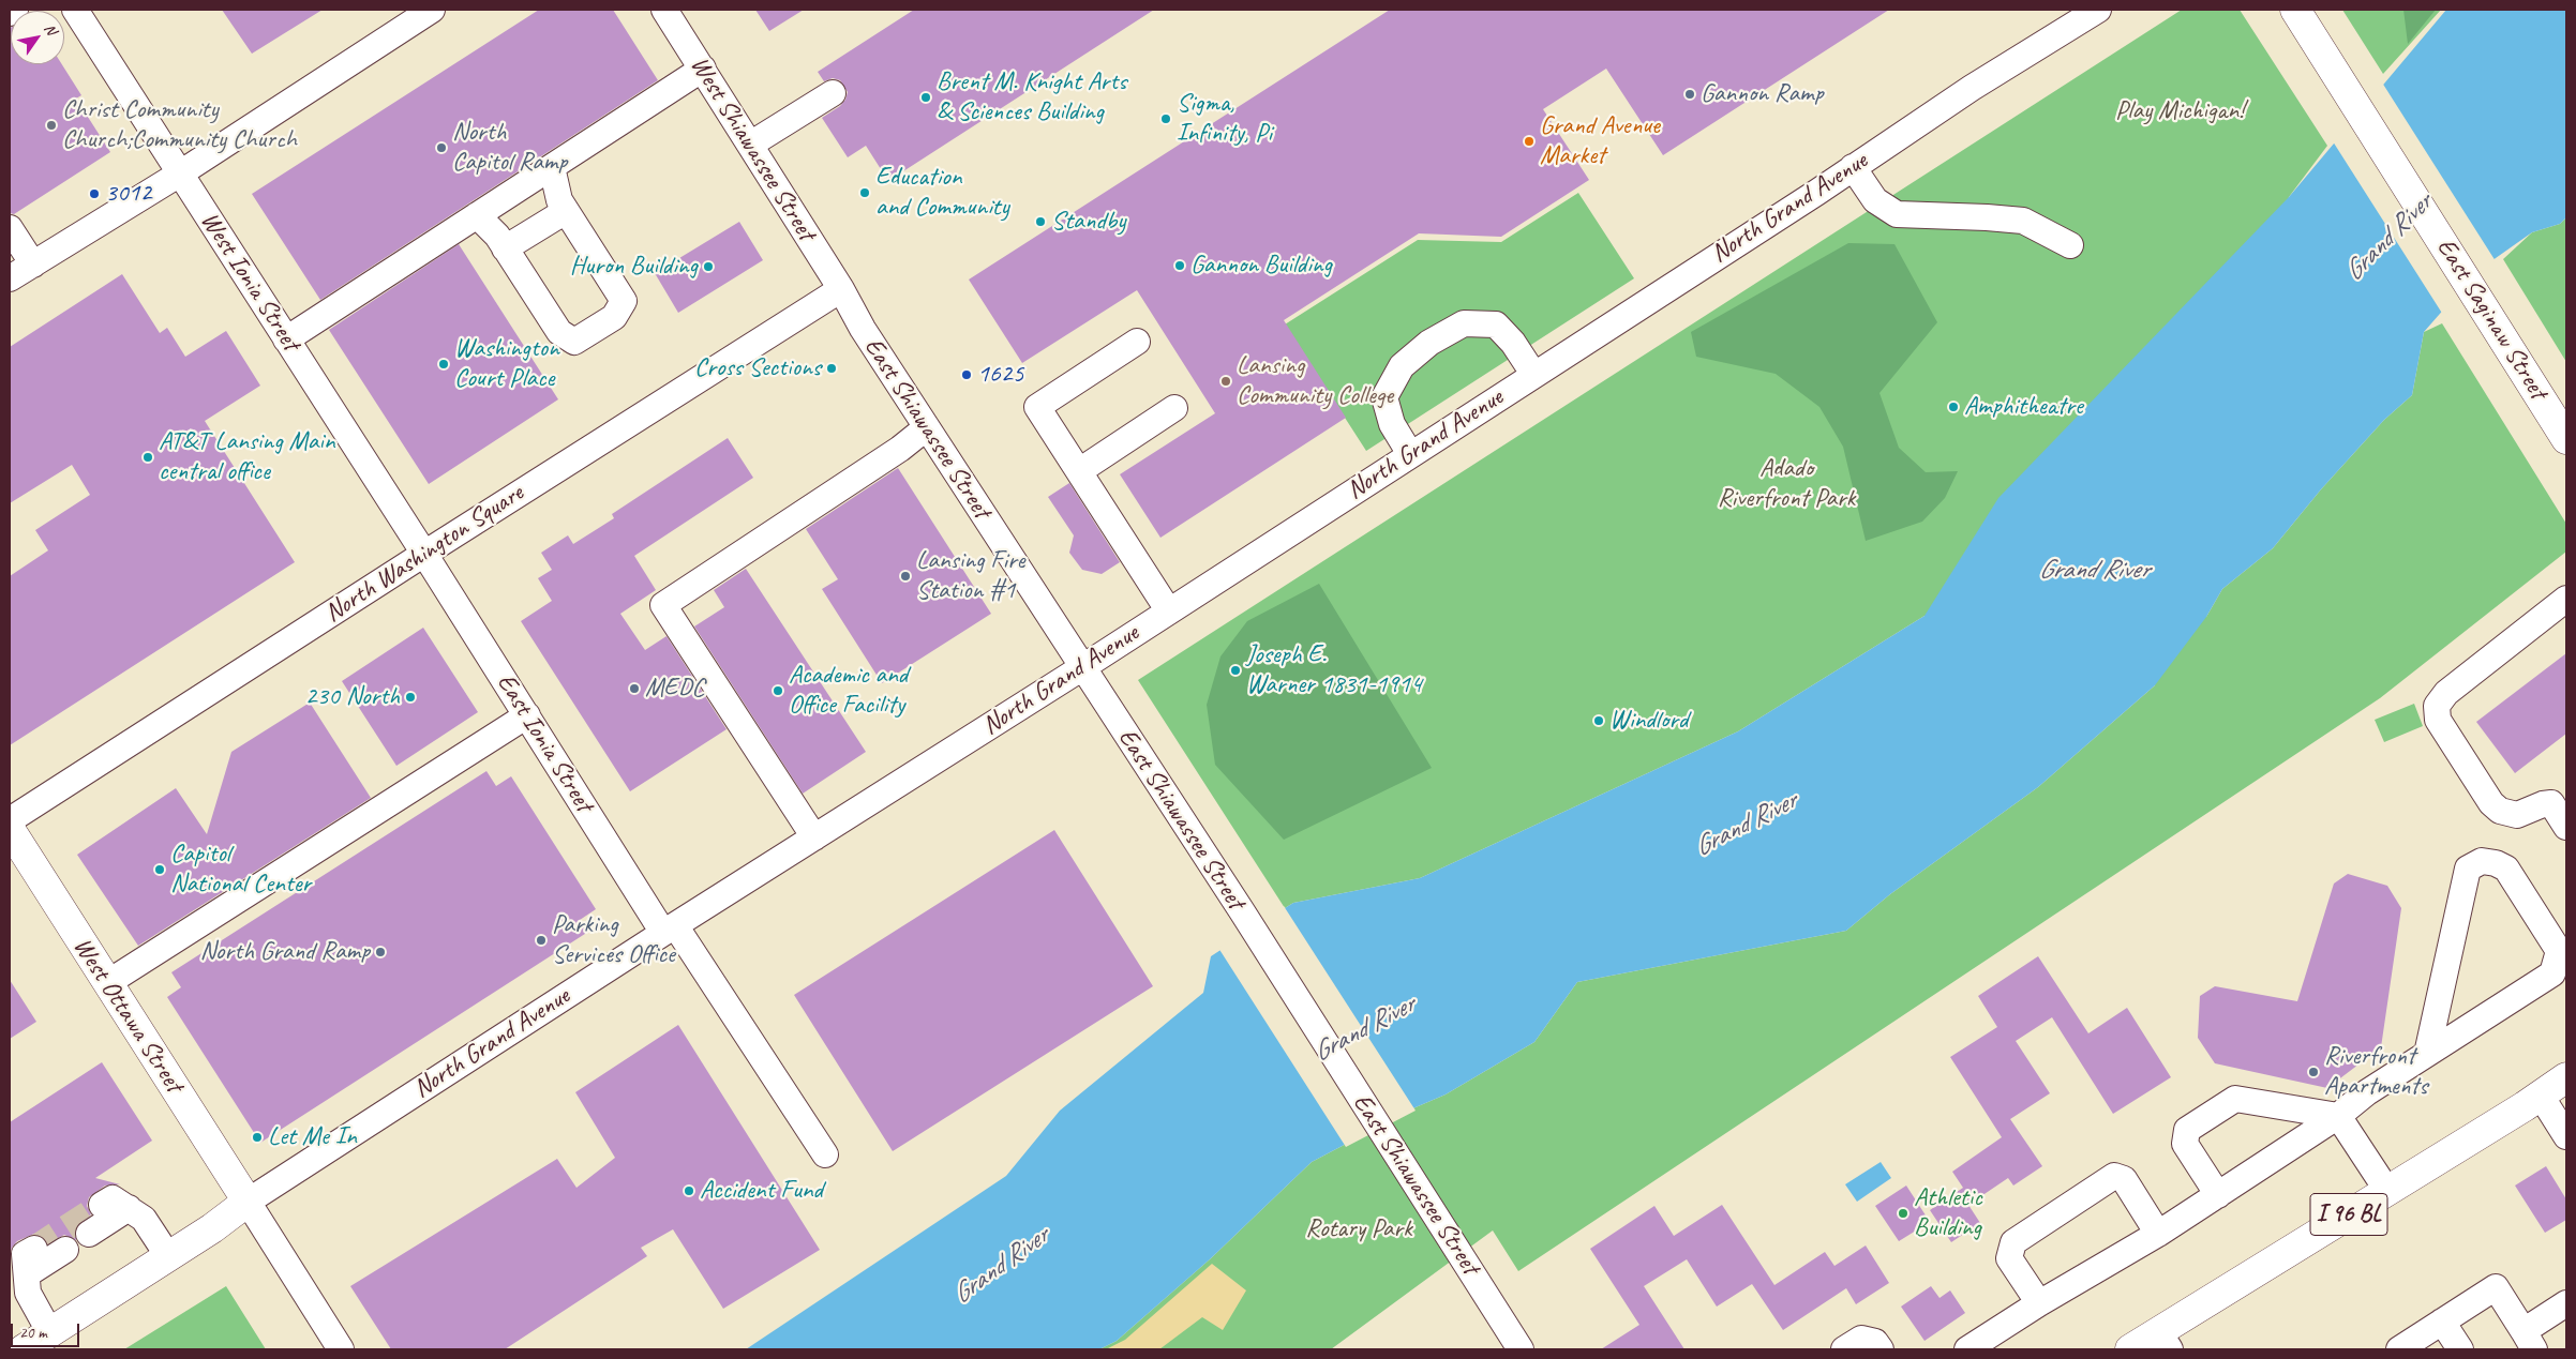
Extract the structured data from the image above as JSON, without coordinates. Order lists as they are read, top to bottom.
{
  "streets": {
    "main road": [
      "North Grand Avenue",
      "East Saginaw Street",
      "West Ottawa Street",
      "I 96 BL"
    ],
    "street": [
      "West Shiawassee Street",
      "West Ionia Street",
      "East Shiawassee Street",
      "North Washington Square",
      "East Ionia Street"
    ]
  },
  "crossings": [
    ["West Shiawassee Street", "East Shiawassee Street"],
    ["West Shiawassee Street", "North Washington Square"],
    ["North Grand Avenue", "East Shiawassee Street"],
    ["North Grand Avenue", "East Ionia Street"],
    ["North Grand Avenue", "West Ottawa Street"],
    ["West Ionia Street", "North Washington Square"],
    ["West Ionia Street", "East Ionia Street"],
    ["East Shiawassee Street", "North Washington Square"],
    ["North Washington Square", "East Ionia Street"]
  ],
  "water": ["Grand River"],
  "parks": ["Play Michigan!", "Adado Riverfront Park", "Rotary Park"],
  "places": [
    "Gannon Ramp",
    "Brent M. Knight Arts & Sciences Building",
    "Sigma, Infinity, Pi",
    "Christ Community Church;Community Church",
    "Grand Avenue Market",
    "North Capitol Ramp",
    "Education and Community",
    "3012",
    "Standby",
    "Gannon Building",
    "Huron Building",
    "Washington Court Place",
    "Cross Sections",
    "1625",
    "Lansing Community College",
    "Amphitheatre",
    "AT&T Lansing Main central office",
    "Lansing Fire Station #1",
    "Joseph E. Warner 1831-1914",
    "MEDC",
    "Academic and Office Facility",
    "230 North",
    "Windlord",
    "Capitol National Center",
    "Parking Services Office",
    "North Grand Ramp",
    "Riverfront Apartments",
    "Let Me In",
    "Accident Fund",
    "Athletic Building"
  ],
  "scale_bar": "20 m",
  "north": "top right"
}
